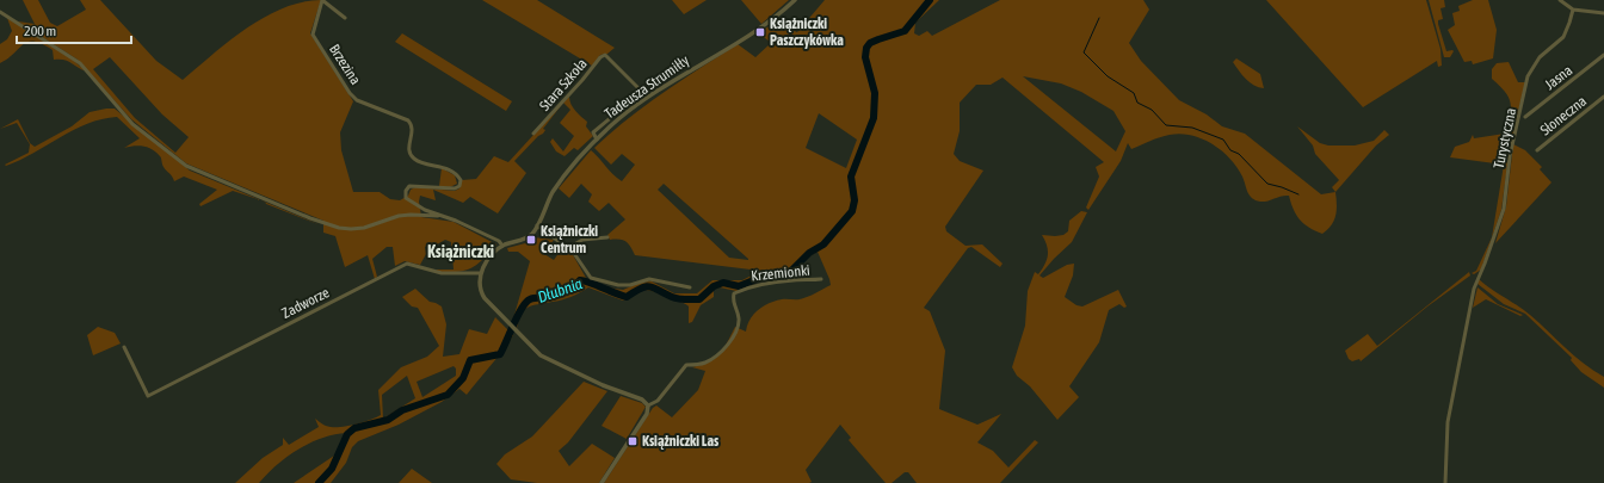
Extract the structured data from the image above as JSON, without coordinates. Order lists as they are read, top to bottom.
{
  "streets": {
    "street": [
      "Brzezina",
      "Jasna",
      "Stara Szkoła",
      "Tadeusza Strumiłły",
      "Słoneczna",
      "Turystyczna",
      "Krzemionki",
      "Zadworze"
    ]
  },
  "crossings": [
    ["Stara Szkoła", "Tadeusza Strumiłły"]
  ],
  "districts": ["Książniczki"],
  "water": ["Dłubnia"],
  "places": {
    "transit": ["Książniczki Paszczykówka", "Książniczki Centrum", "Książniczki Las"]
  },
  "scale_bar": "200 m"
}
